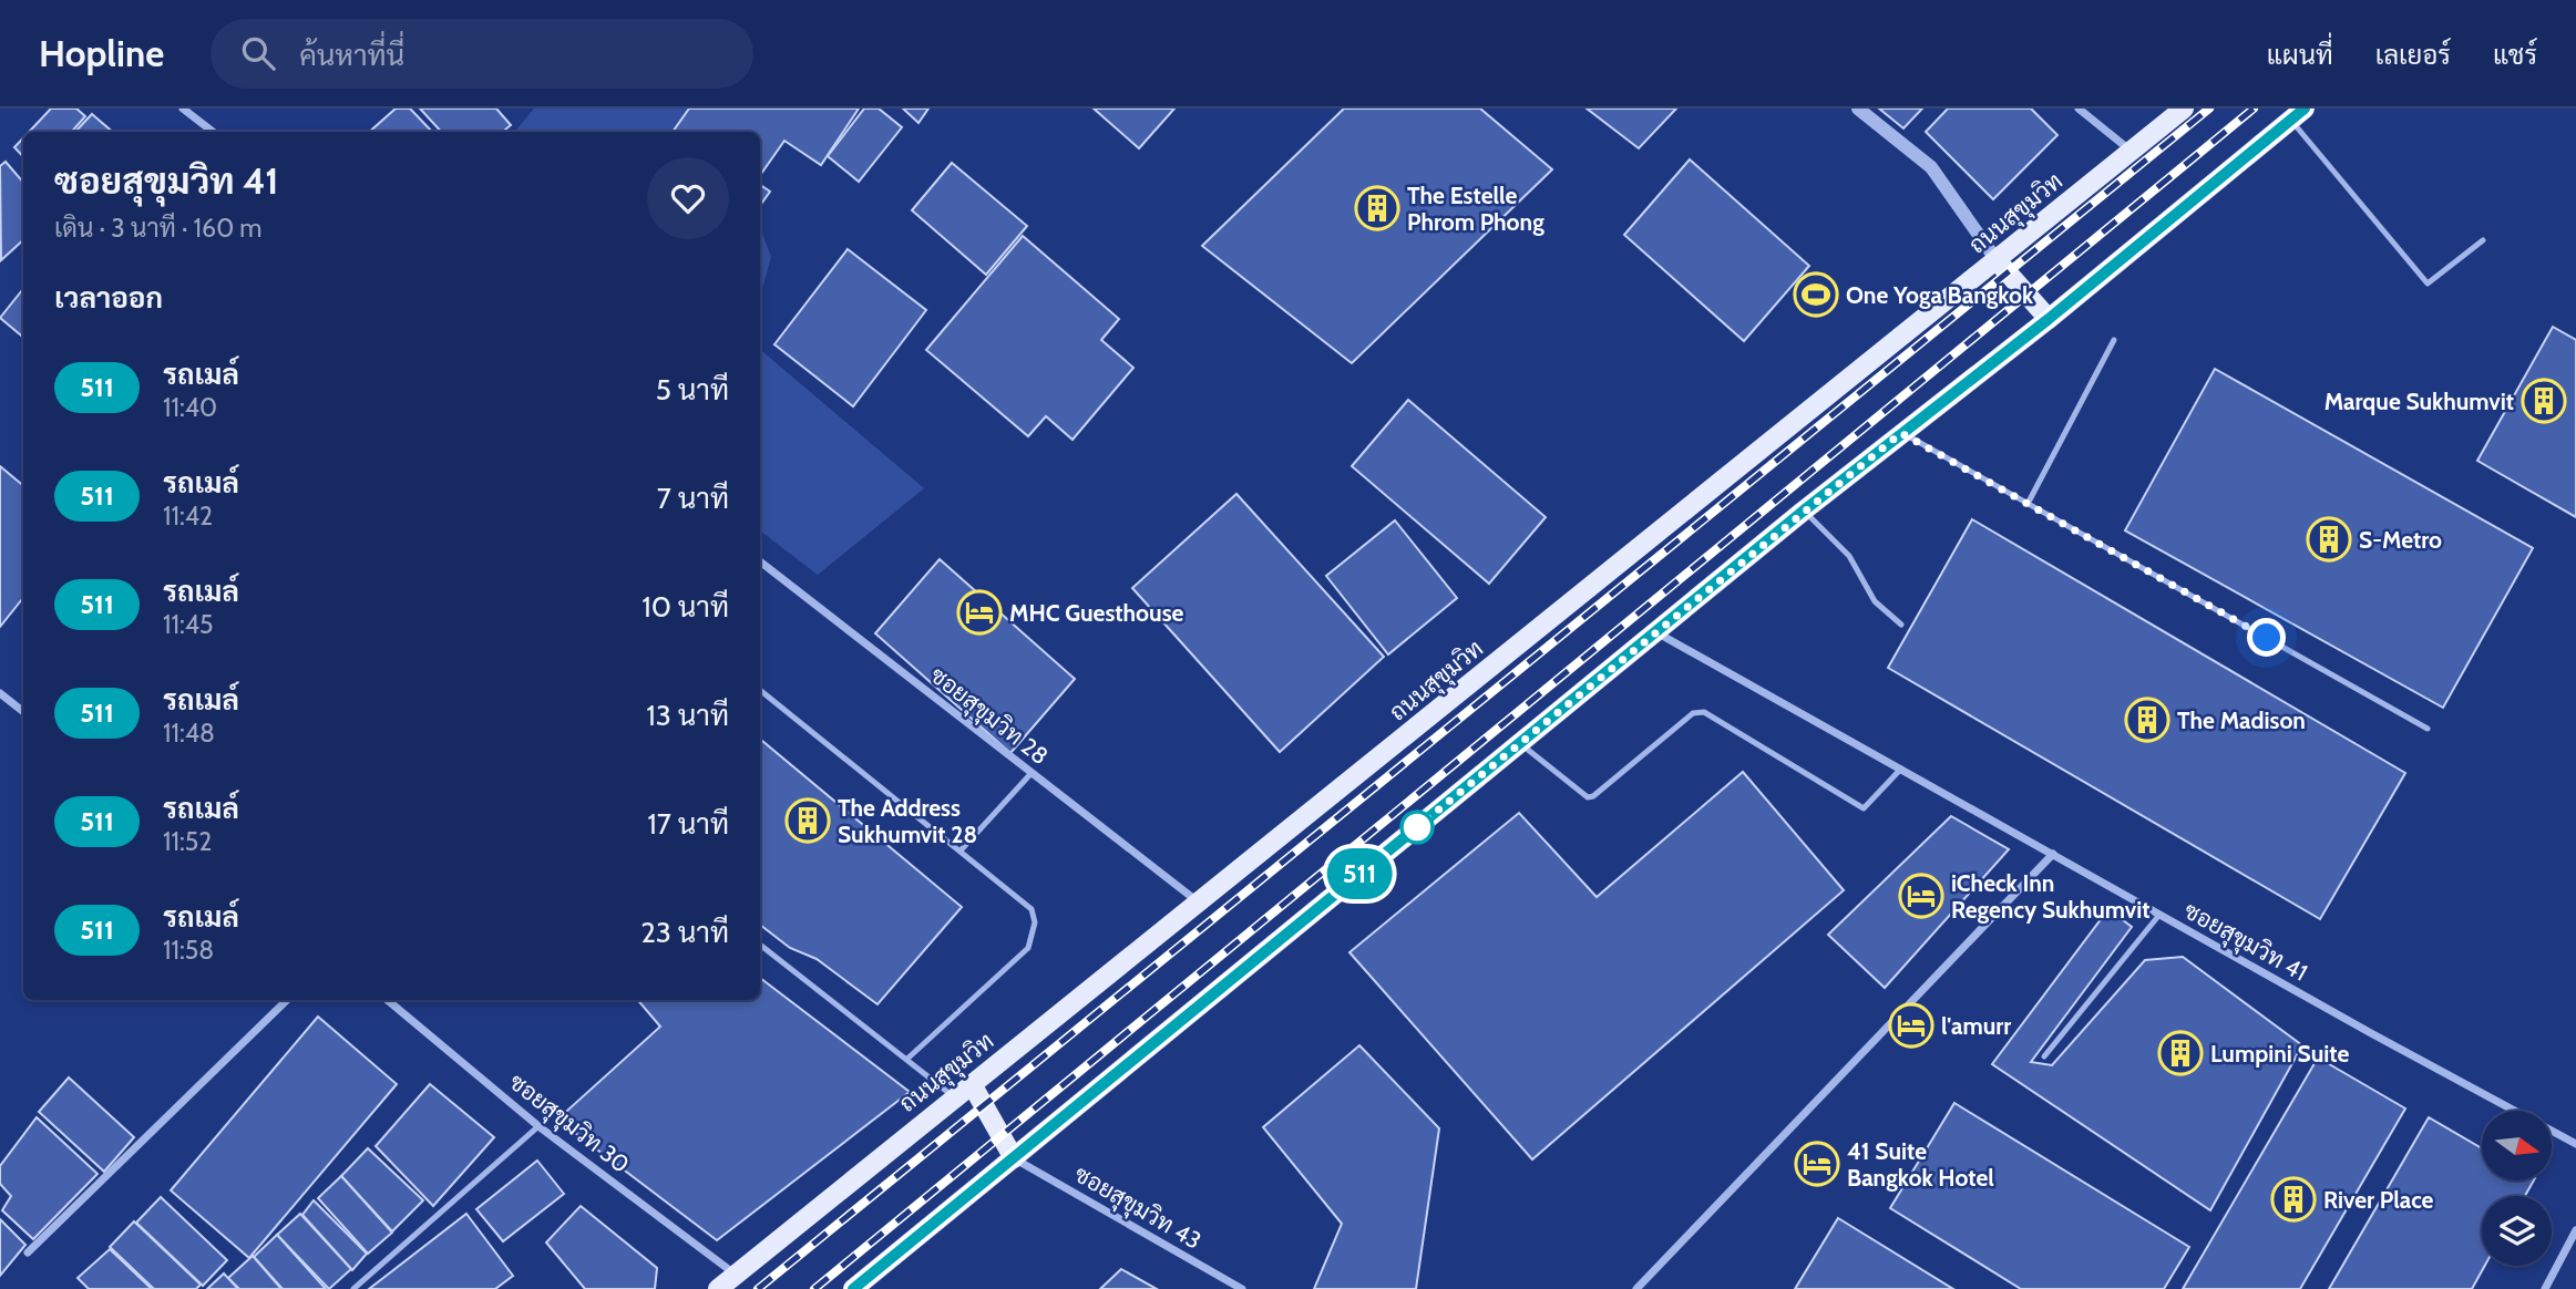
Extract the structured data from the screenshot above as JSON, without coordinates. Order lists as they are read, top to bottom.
{
  "streets": {
    "main road": ["ถนนสุขุมวิท"],
    "street": [
      "ซอยสุขุมวิท 28",
      "ซอยสุขุมวิท 41",
      "ซอยสุขุมวิท 30",
      "ซอยสุขุมวิท 43"
    ]
  },
  "crossings": [
    ["ถนนสุขุมวิท", "ซอยสุขุมวิท 28"],
    ["ถนนสุขุมวิท", "ซอยสุขุมวิท 30"]
  ],
  "places": {
    "building": [
      "The Estelle Phrom Phong",
      "Marque Sukhumvit",
      "S-Metro",
      "The Madison",
      "The Address Sukhumvit 28",
      "Lumpini Suite",
      "River Place"
    ],
    "sports": ["One Yoga Bangkok"],
    "hotel": [
      "MHC Guesthouse",
      "iCheck Inn Regency Sukhumvit",
      "l'amurr",
      "41 Suite Bangkok Hotel"
    ]
  },
  "lines": ["bus line 511"],
  "north": "right",
  "page": {
    "header": "Hopline",
    "search": "ค้นหาที่นี่",
    "nav": ["แผนที่", "เลเยอร์", "แชร์"],
    "on_map": "511",
    "heading": [
      ["ซอยสุขุมวิท 41", "เดิน · 3 นาที · 160 m"],
      "เวลาออก"
    ],
    "list": [
      {
        "mark": "511",
        "name": "รถเมล์",
        "note": "11:40",
        "value": "5 นาที"
      },
      {
        "mark": "511",
        "name": "รถเมล์",
        "note": "11:42",
        "value": "7 นาที"
      },
      {
        "mark": "511",
        "name": "รถเมล์",
        "note": "11:45",
        "value": "10 นาที"
      },
      {
        "mark": "511",
        "name": "รถเมล์",
        "note": "11:48",
        "value": "13 นาที"
      },
      {
        "mark": "511",
        "name": "รถเมล์",
        "note": "11:52",
        "value": "17 นาที"
      },
      {
        "mark": "511",
        "name": "รถเมล์",
        "note": "11:58",
        "value": "23 นาที"
      }
    ]
  }
}
